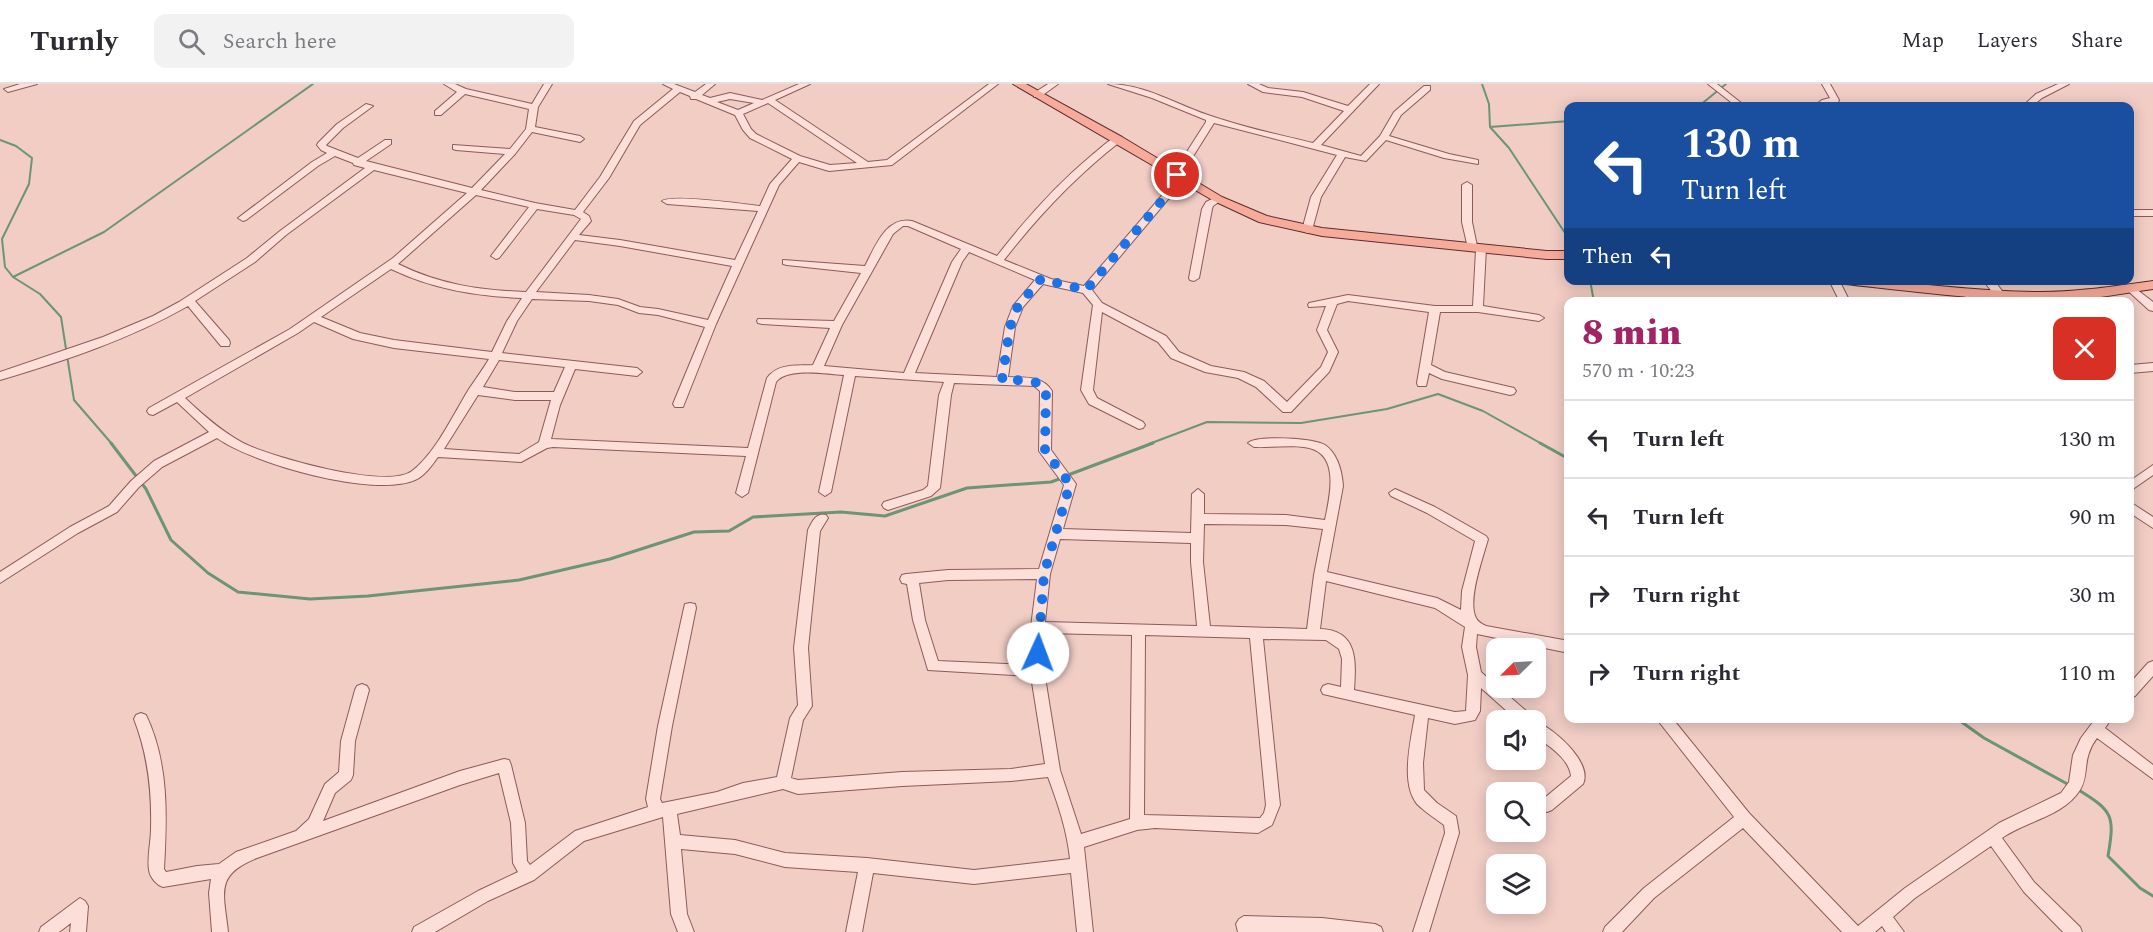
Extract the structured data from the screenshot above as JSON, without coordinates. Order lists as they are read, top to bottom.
{
  "north": "bottom left",
  "page": {
    "header": "Turnly",
    "search": "Search here",
    "nav": ["Map", "Layers", "Share"],
    "turn": ["130 m", "Turn left"],
    "then": "Then",
    "heading": ["8 min", "570 m · 10:23"],
    "list": [
      {
        "name": "Turn left",
        "value": "130 m"
      },
      {
        "name": "Turn left",
        "value": "90 m"
      },
      {
        "name": "Turn right",
        "value": "30 m"
      },
      {
        "name": "Turn right",
        "value": "110 m"
      }
    ]
  }
}
